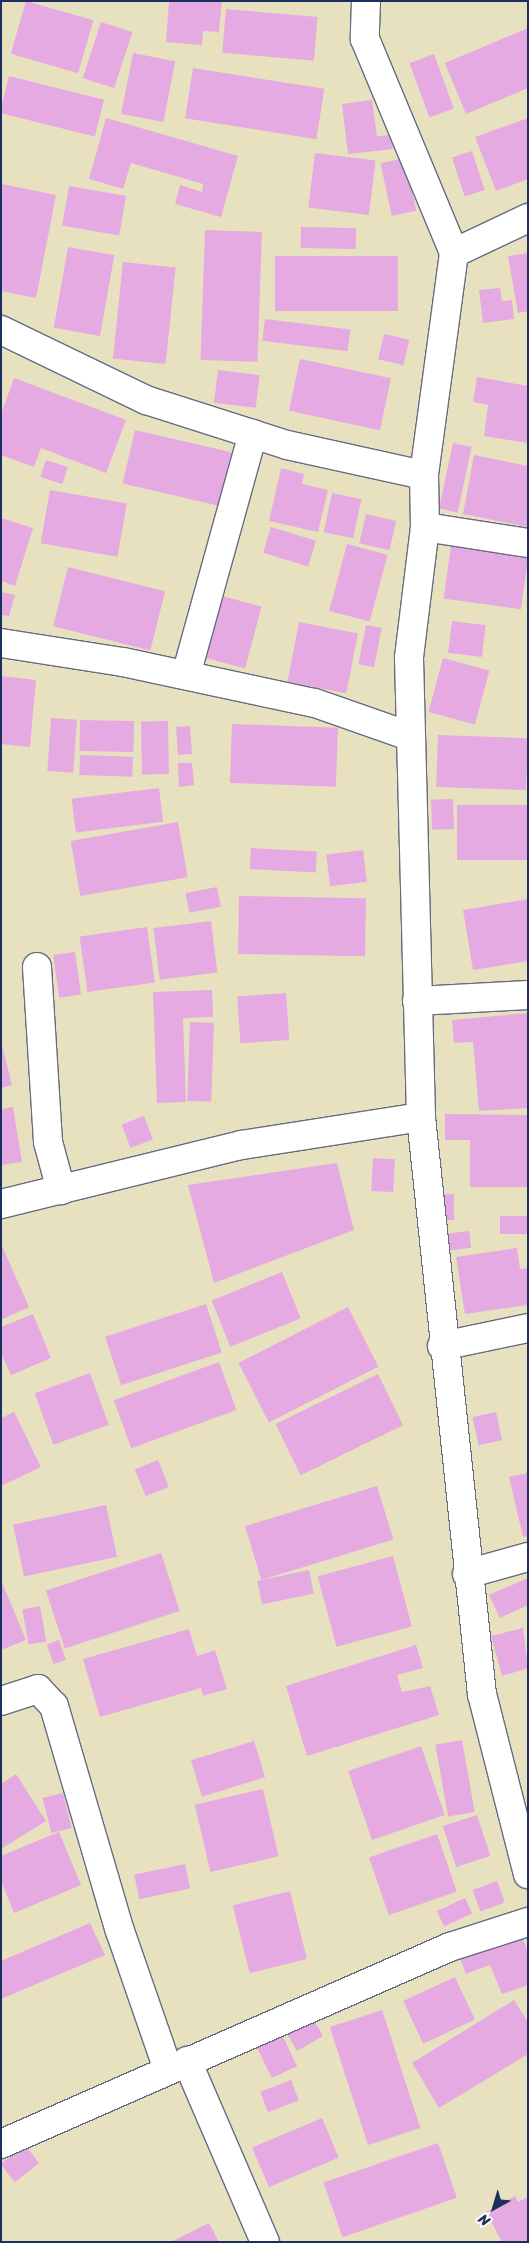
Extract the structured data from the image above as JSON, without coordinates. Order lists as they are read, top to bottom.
{
  "north": "bottom left"
}
